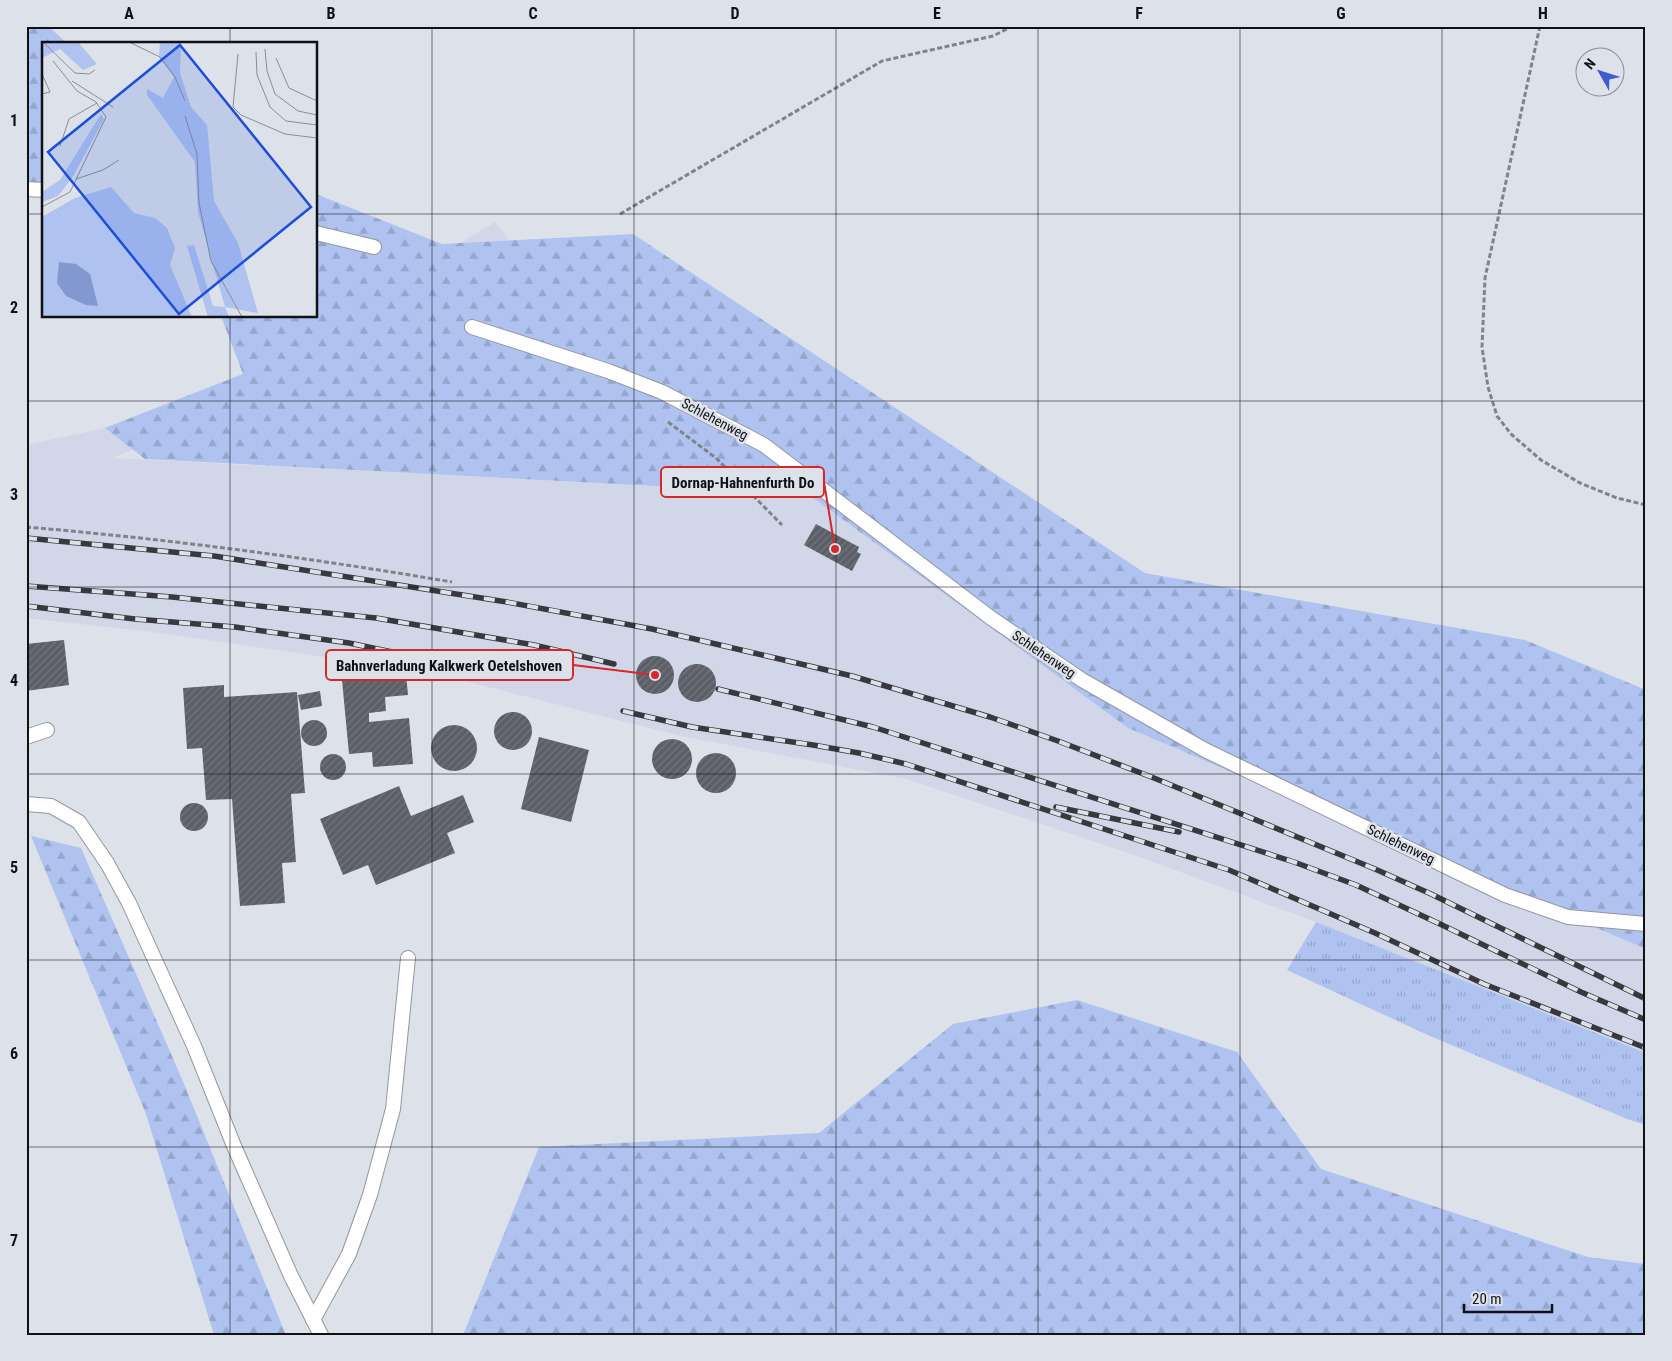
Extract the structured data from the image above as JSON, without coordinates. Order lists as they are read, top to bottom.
{
  "streets": {
    "lane": ["Schlehenweg"]
  },
  "places": ["Dornap-Hahnenfurth Do", "Bahnverladung Kalkwerk Oetelshoven"],
  "scale_bar": "20 m",
  "north": "top left",
  "grid": {
    "columns": [
      "A",
      "B",
      "C",
      "D",
      "E",
      "F",
      "G",
      "H"
    ],
    "rows": [
      "1",
      "2",
      "3",
      "4",
      "5",
      "6",
      "7"
    ]
  }
}
